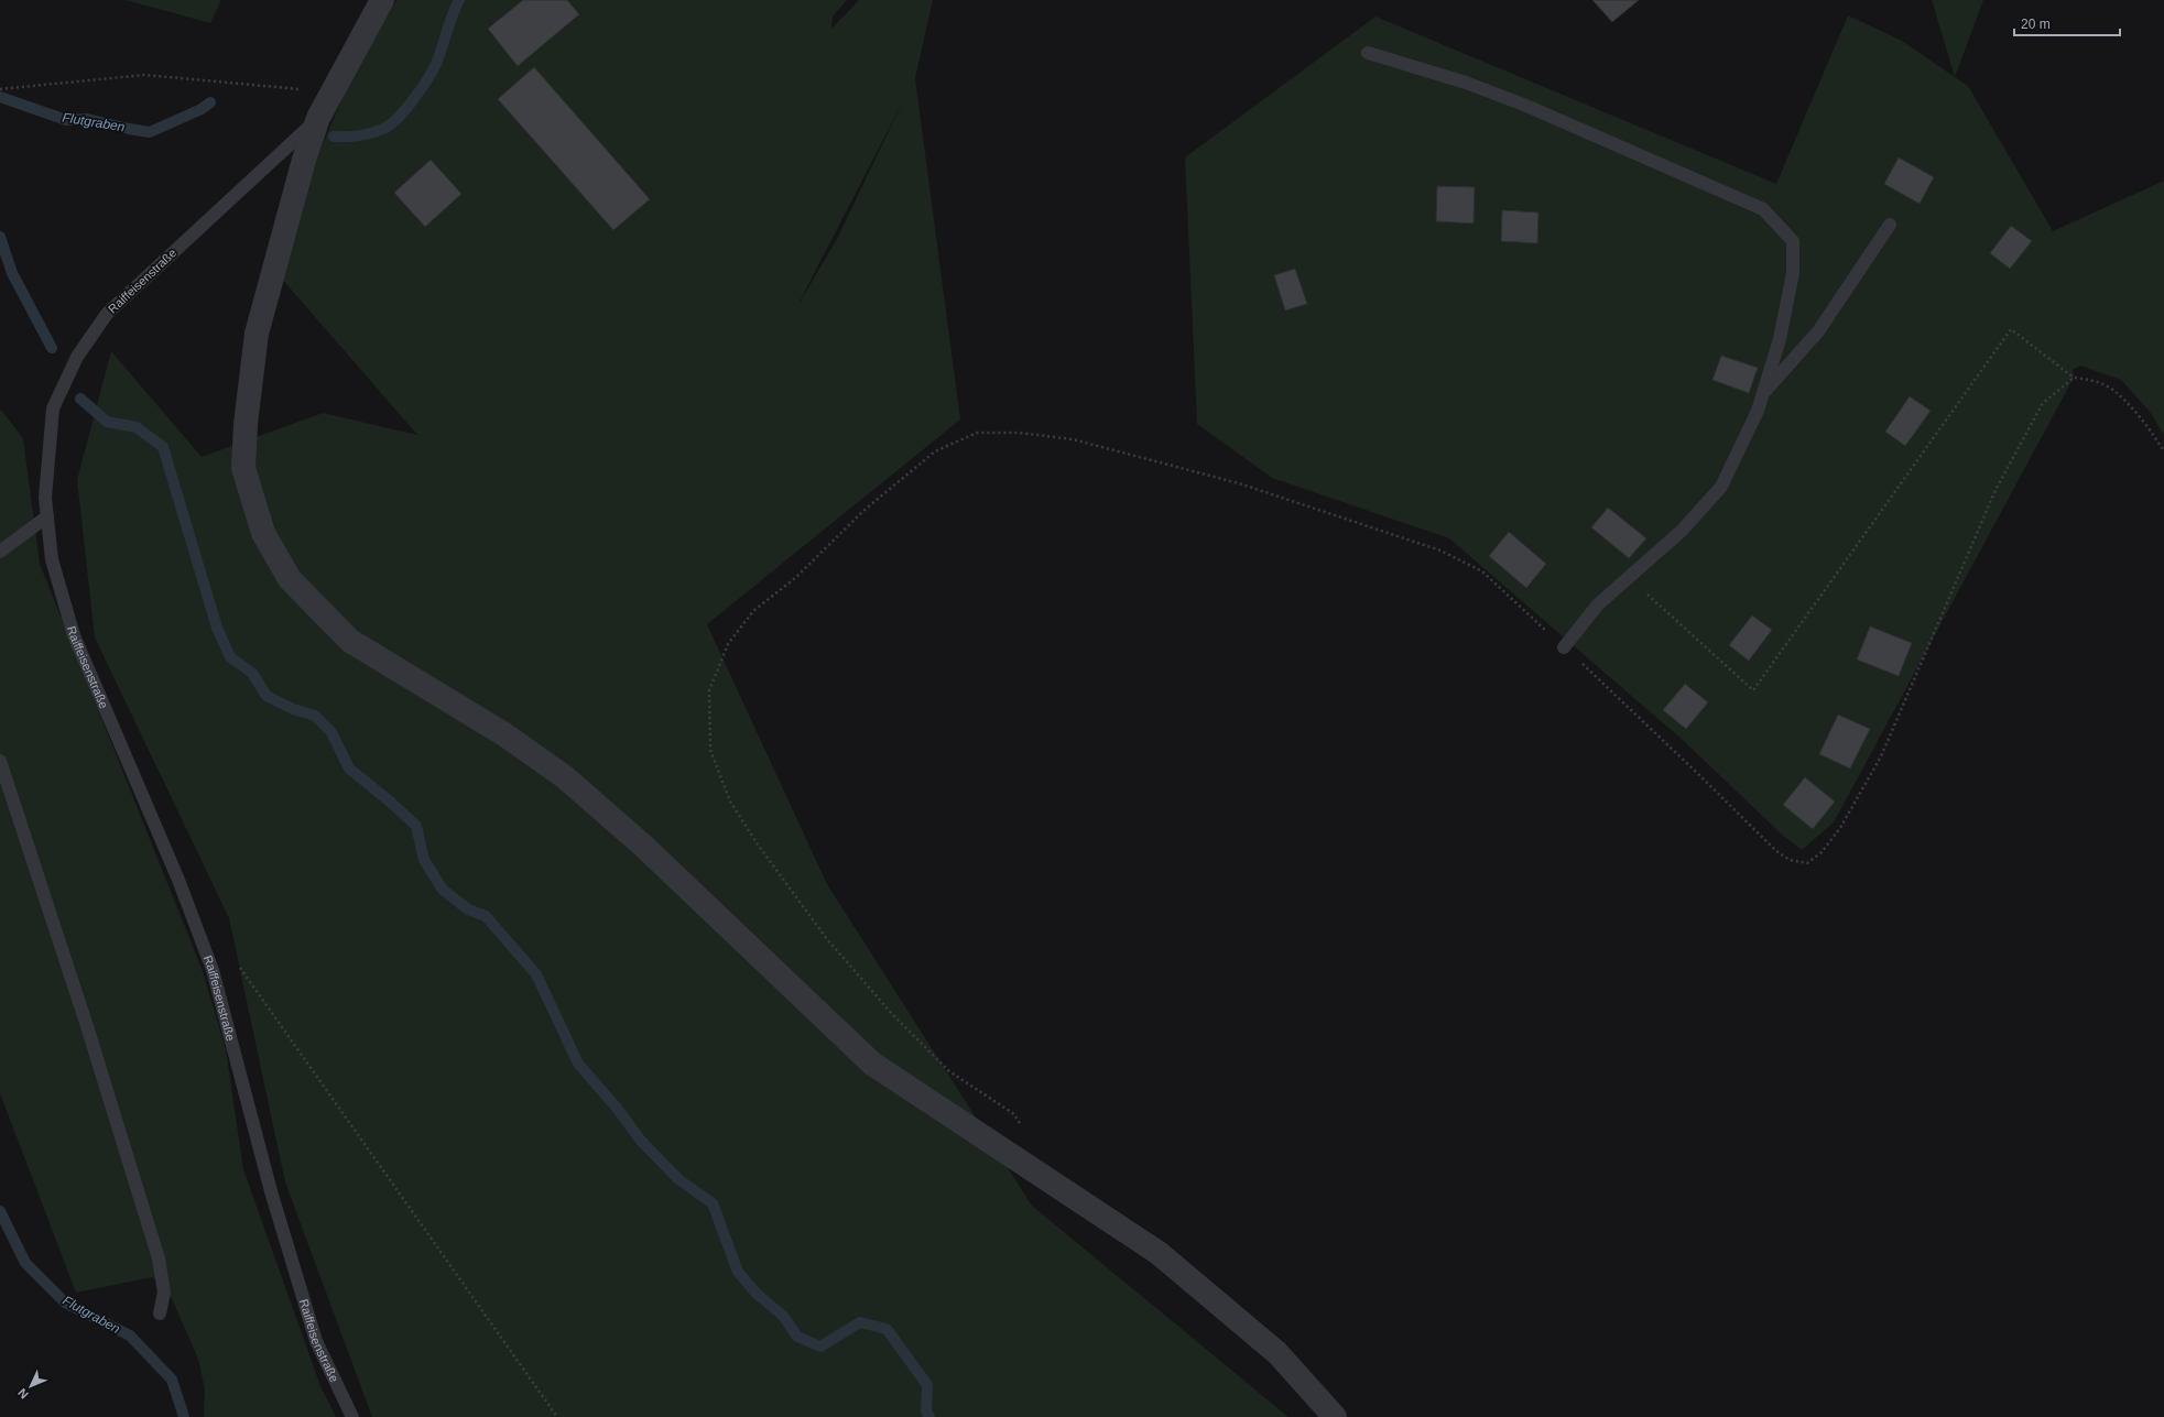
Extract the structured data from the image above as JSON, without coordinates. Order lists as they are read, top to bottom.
{
  "streets": {
    "street": ["Raiffeisenstraße"]
  },
  "water": ["Flutgraben"],
  "scale_bar": "20 m",
  "north": "bottom left"
}
